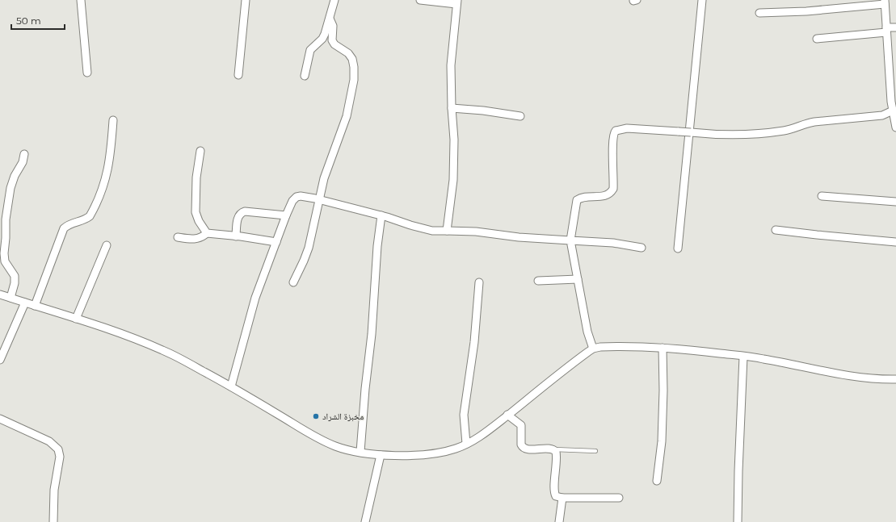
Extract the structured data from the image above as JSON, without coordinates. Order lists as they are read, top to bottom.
{
  "places": ["مخبزة الشراد"],
  "scale_bar": "50 m"
}
